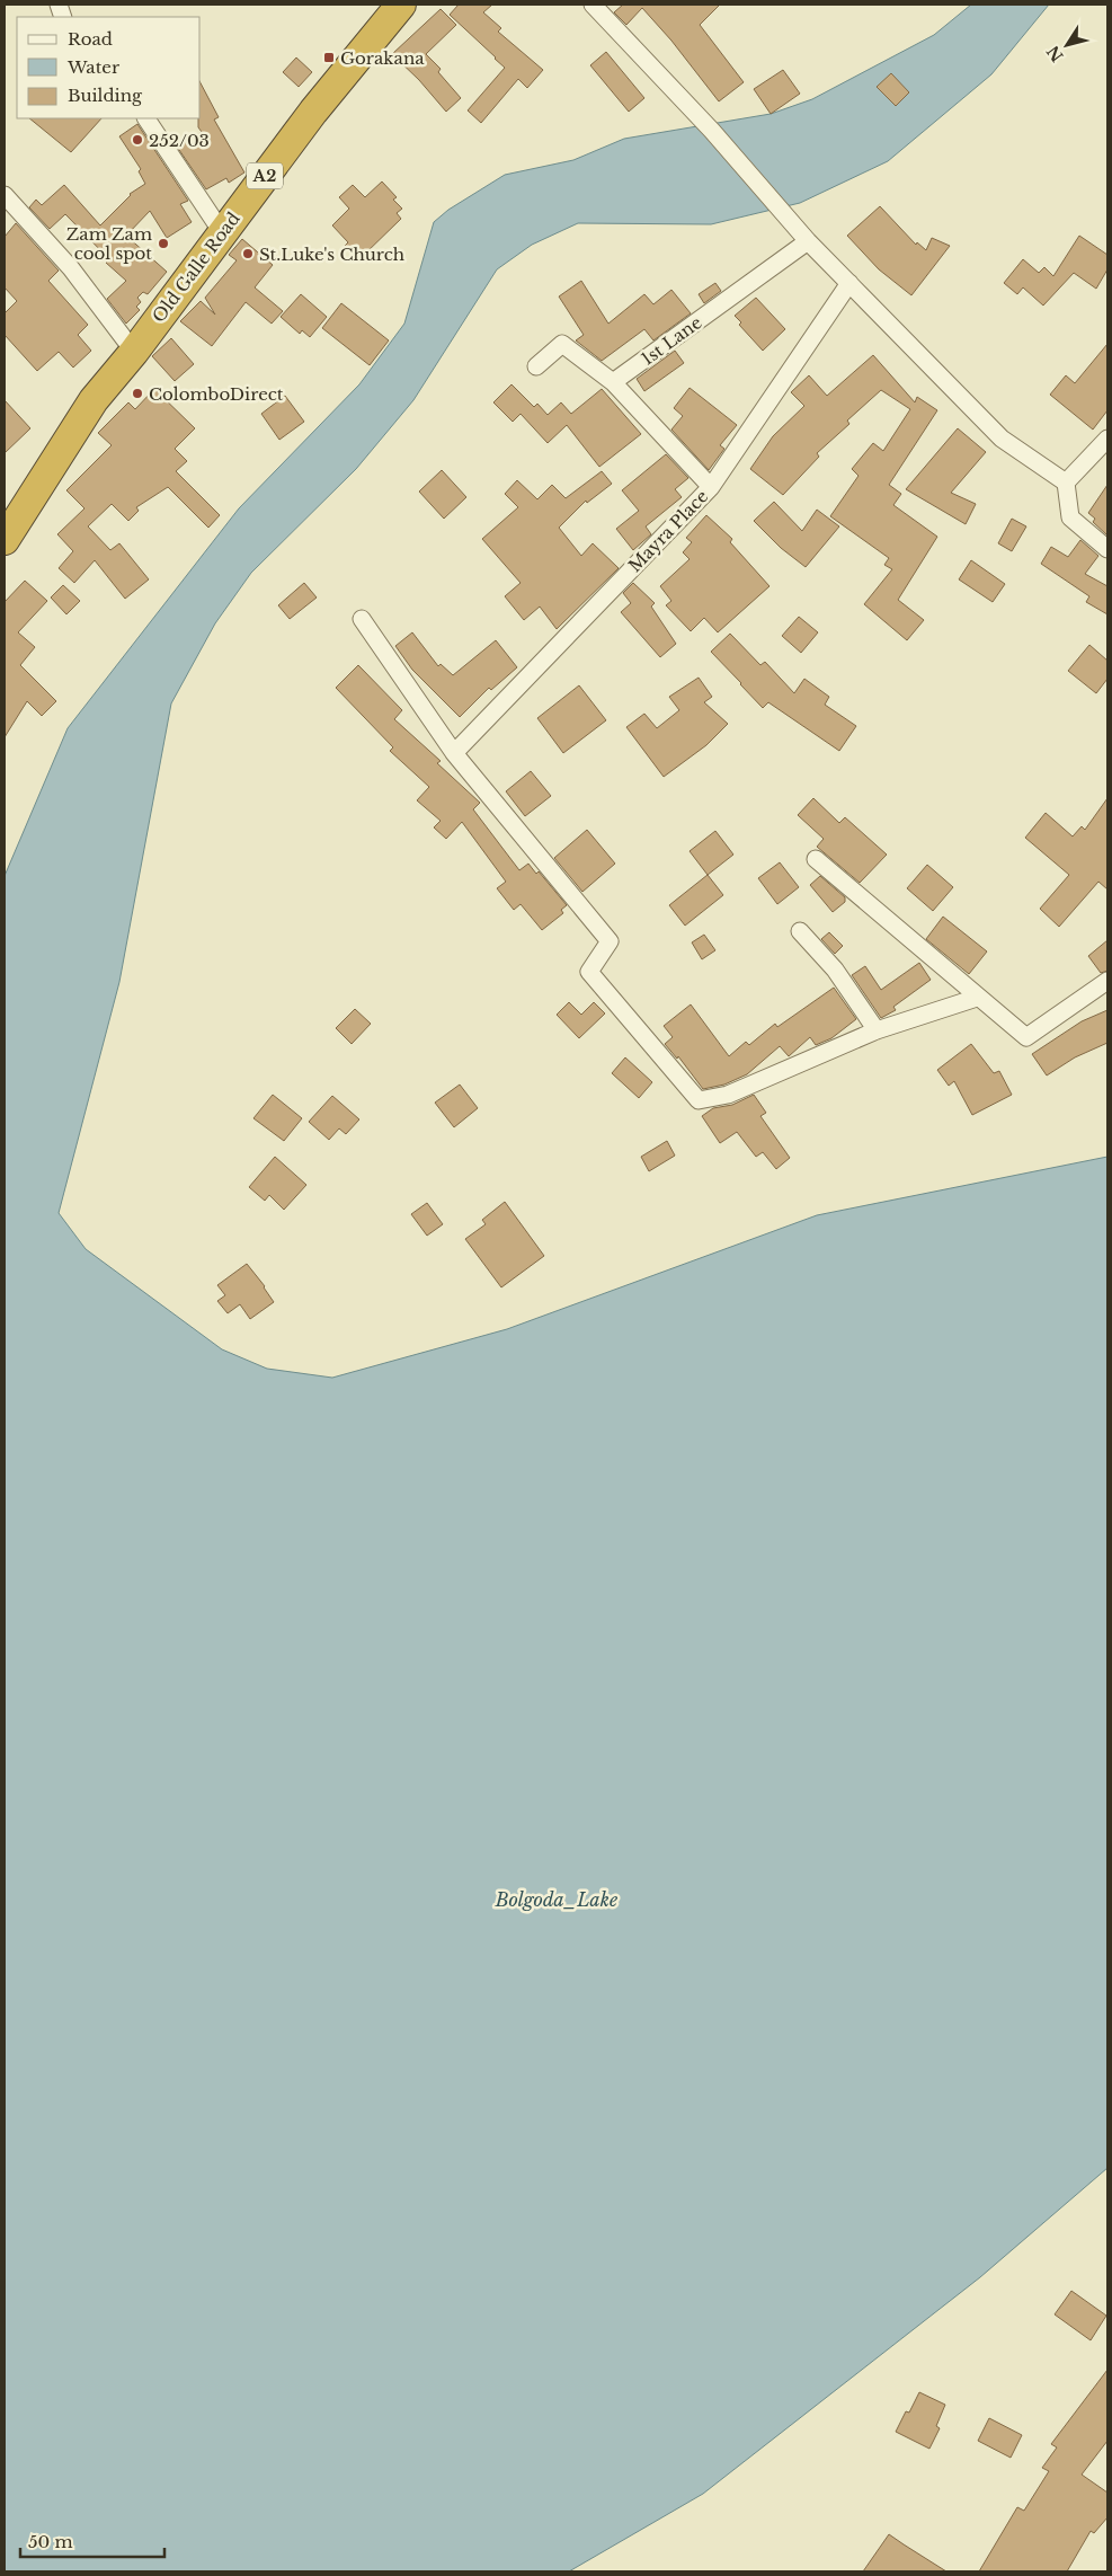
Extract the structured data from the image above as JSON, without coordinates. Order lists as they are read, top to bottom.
{
  "streets": {
    "highway": ["A2", "Old Galle Road"],
    "street": ["1st Lane", "Mayra Place"]
  },
  "water": ["Bolgoda_Lake"],
  "places": {
    "transit": ["Gorakana"],
    "other": [
      "252/03",
      "Zam Zam cool spot",
      "St.Luke's Church",
      "ColomboDirect"
    ]
  },
  "legend": ["Road", "Water", "Building"],
  "scale_bar": "50 m",
  "north": "bottom left"
}
